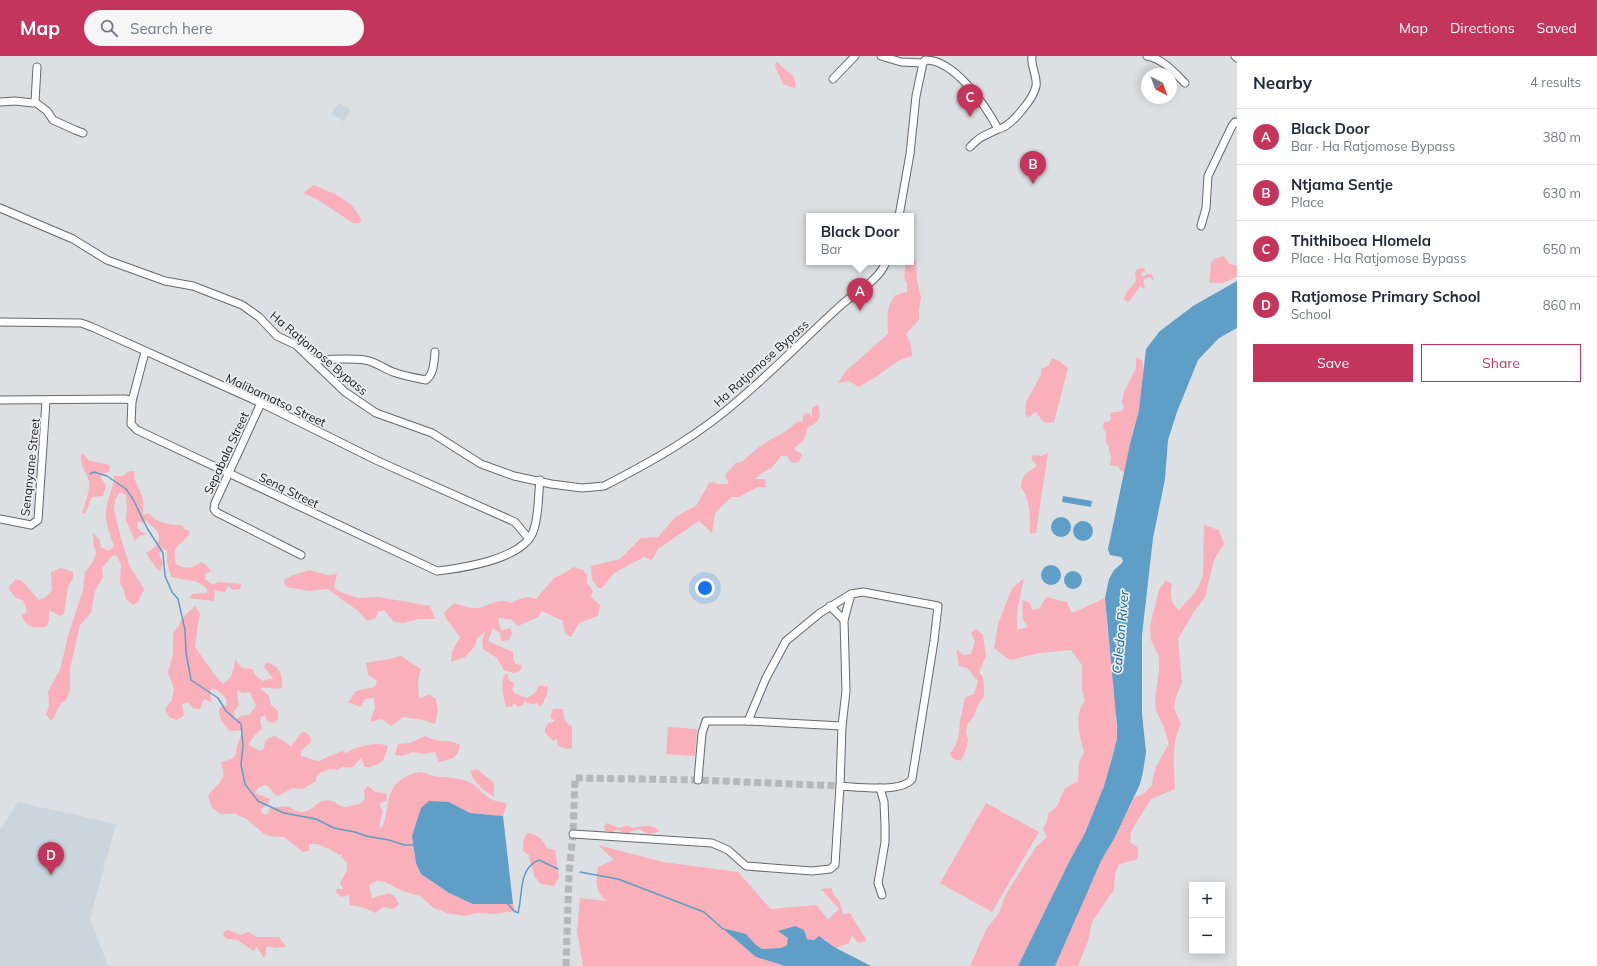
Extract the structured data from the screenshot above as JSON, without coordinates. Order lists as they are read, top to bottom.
{
  "streets": {
    "street": [
      "Ha Ratjomose Bypass",
      "Malibamatso Street",
      "Sepabala Street",
      "Senqnyane Street",
      "Senq Street"
    ]
  },
  "crossings": [
    ["Malibamatso Street", "Sepabala Street"],
    ["Malibamatso Street", "Senq Street"],
    ["Sepabala Street", "Senq Street"]
  ],
  "water": ["Caledon River"],
  "north": "bottom right",
  "page": {
    "header": "Map",
    "search": "Search here",
    "nav": ["Map", "Directions", "Saved"],
    "heading": ["Nearby", "4 results"],
    "pins": [
      "C",
      "B",
      "A",
      "D"
    ],
    "list": [
      {
        "mark": "A",
        "name": "Black Door",
        "note": "Bar · Ha Ratjomose Bypass",
        "value": "380 m"
      },
      {
        "mark": "B",
        "name": "Ntjama Sentje",
        "note": "Place",
        "value": "630 m"
      },
      {
        "mark": "C",
        "name": "Thithiboea Hlomela",
        "note": "Place · Ha Ratjomose Bypass",
        "value": "650 m"
      },
      {
        "mark": "D",
        "name": "Ratjomose Primary School",
        "note": "School",
        "value": "860 m"
      }
    ],
    "popup": ["Black Door", "Bar"],
    "buttons": ["Save", "Share"],
    "map_buttons": ["+", "−"]
  }
}
